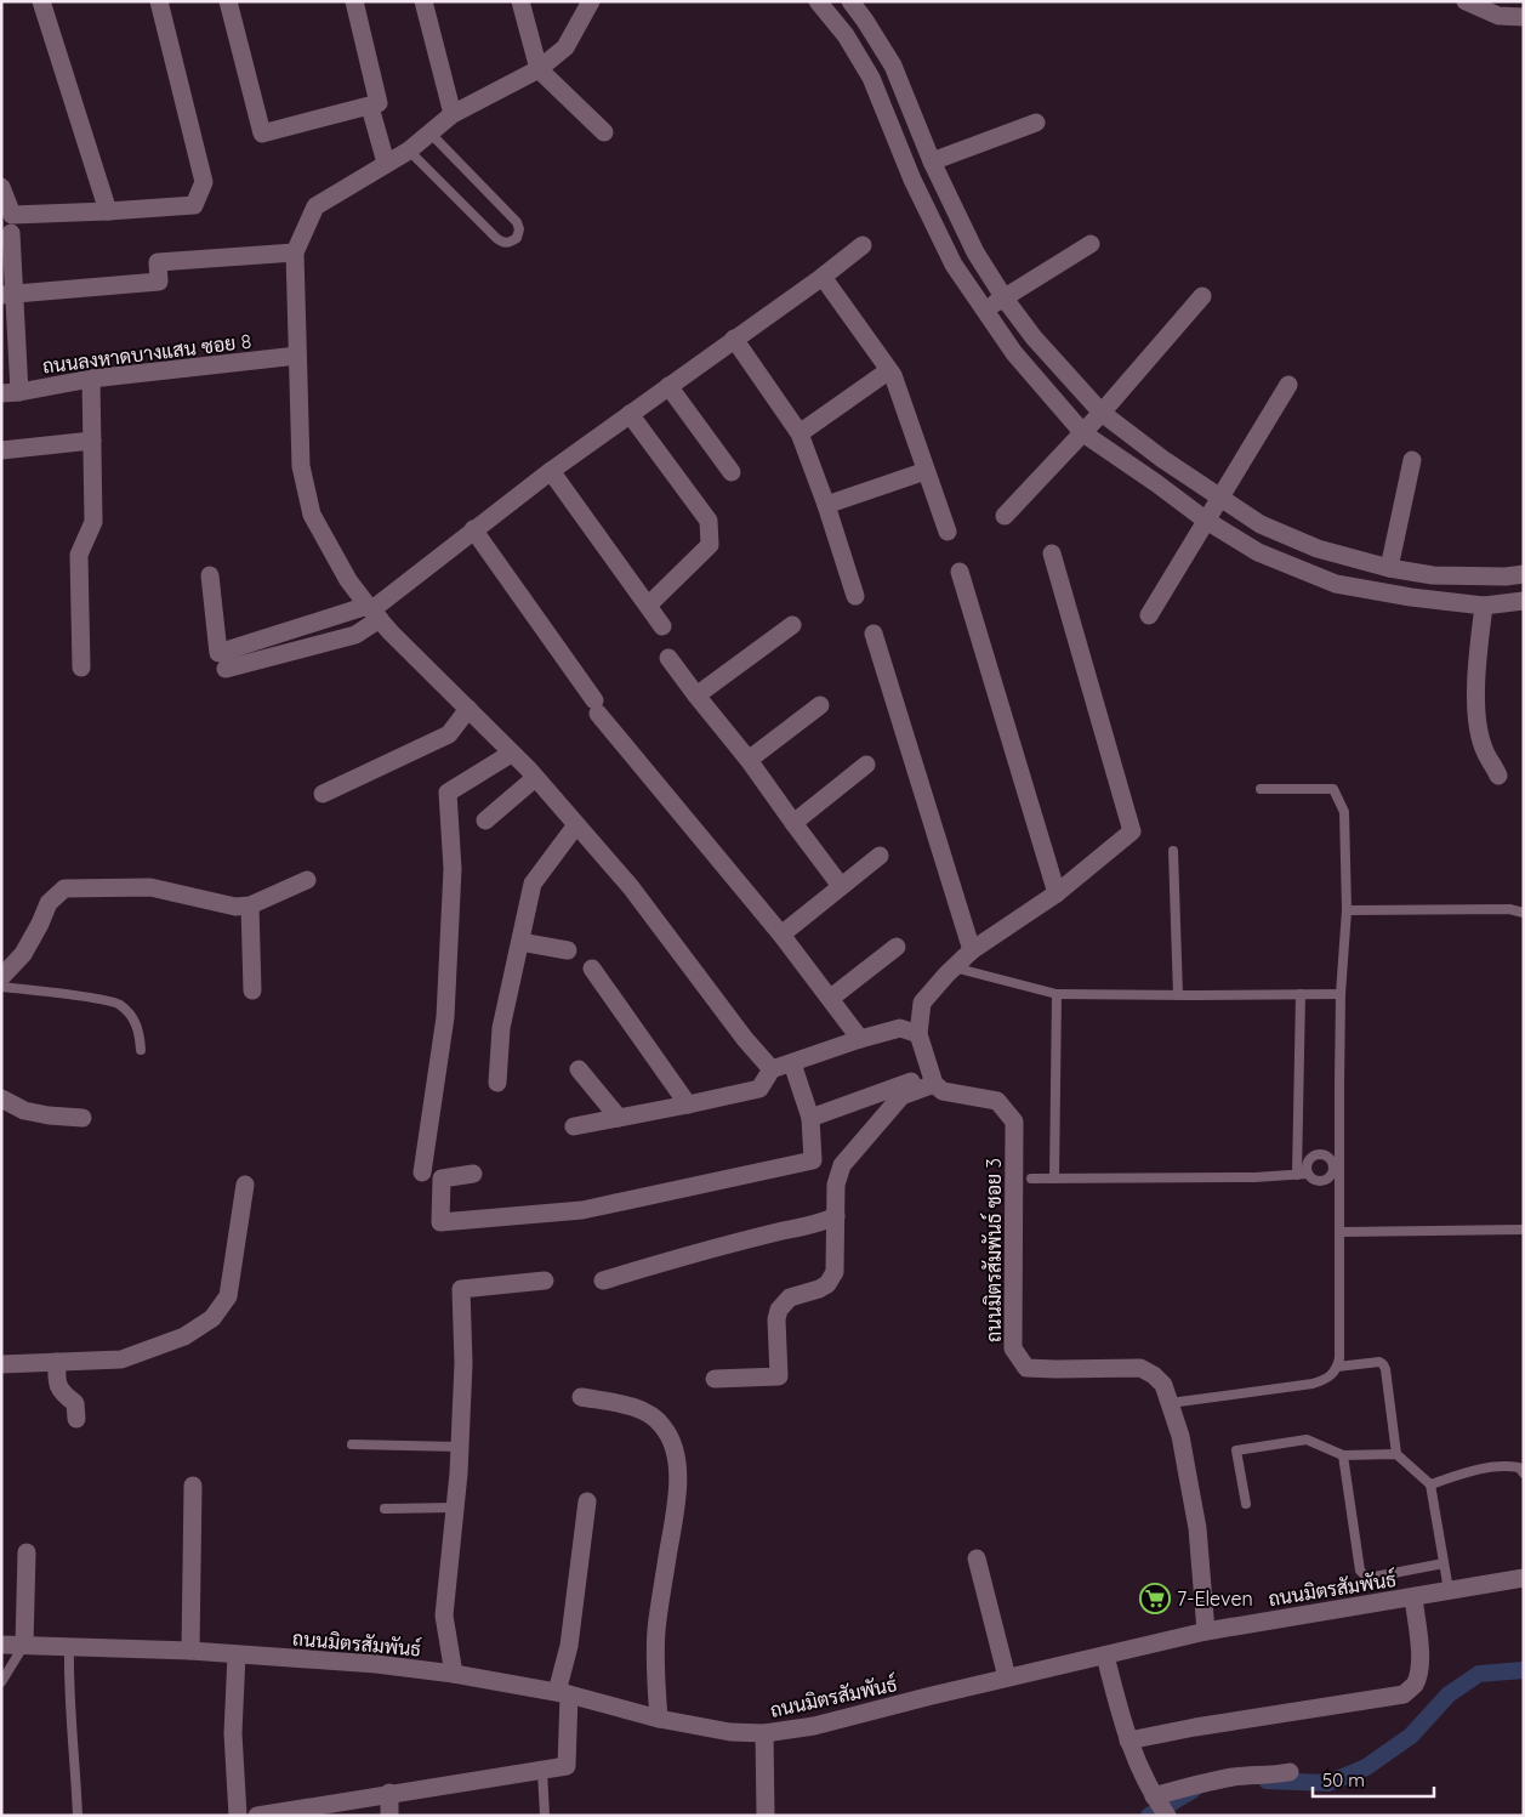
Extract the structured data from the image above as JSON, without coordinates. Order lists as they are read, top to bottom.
{
  "streets": {
    "street": ["ถนนลงหาดบางแสน ซอย 8", "ถนนมิตรสัมพันธ์ ซอย 3", "ถนนมิตรสัมพันธ์"]
  },
  "crossings": [
    ["ถนนมิตรสัมพันธ์ ซอย 3", "ถนนมิตรสัมพันธ์"]
  ],
  "places": {
    "supermarket": ["7-Eleven"]
  },
  "scale_bar": "50 m"
}
